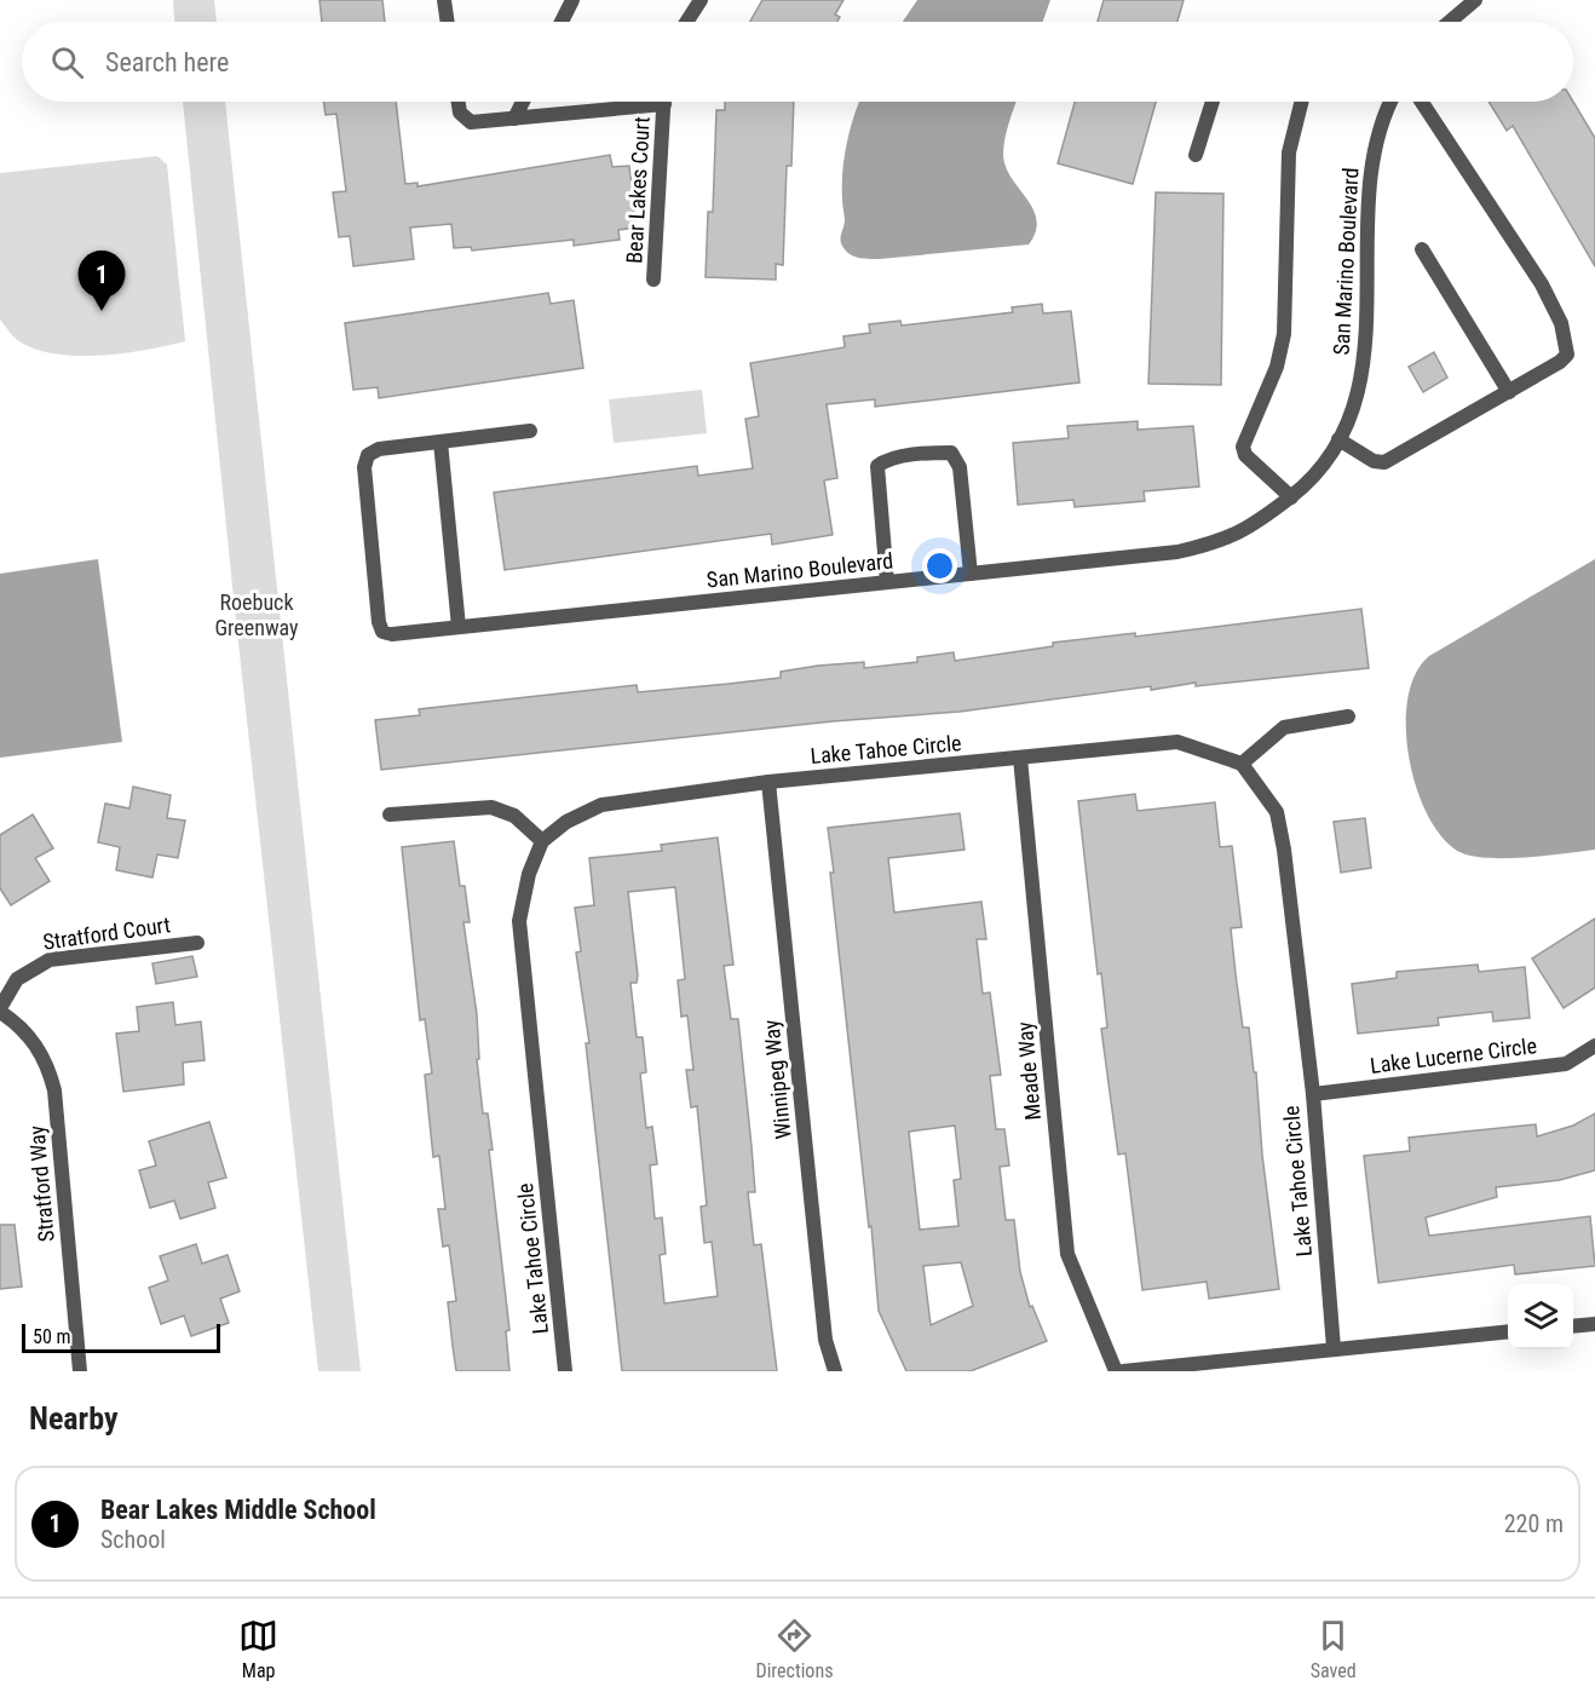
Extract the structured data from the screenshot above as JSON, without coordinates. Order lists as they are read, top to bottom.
{
  "streets": {
    "street": [
      "Bear Lakes Court",
      "San Marino Boulevard",
      "Lake Tahoe Circle",
      "Stratford Court",
      "Lake Lucerne Circle",
      "Meade Way",
      "Winnipeg Way",
      "Stratford Way"
    ]
  },
  "crossings": [
    ["Lake Tahoe Circle", "Lake Lucerne Circle"],
    ["Lake Tahoe Circle", "Meade Way"],
    ["Lake Tahoe Circle", "Winnipeg Way"],
    ["Stratford Court", "Stratford Way"]
  ],
  "parks": ["Roebuck Greenway"],
  "scale_bar": "50 m",
  "page": {
    "search": "Search here",
    "pins": "1",
    "scale": "50 m",
    "heading": "Nearby",
    "list": [
      {
        "mark": "1",
        "name": "Bear Lakes Middle School",
        "note": "School",
        "value": "220 m"
      }
    ],
    "nav": ["Map", "Directions", "Saved"]
  }
}
